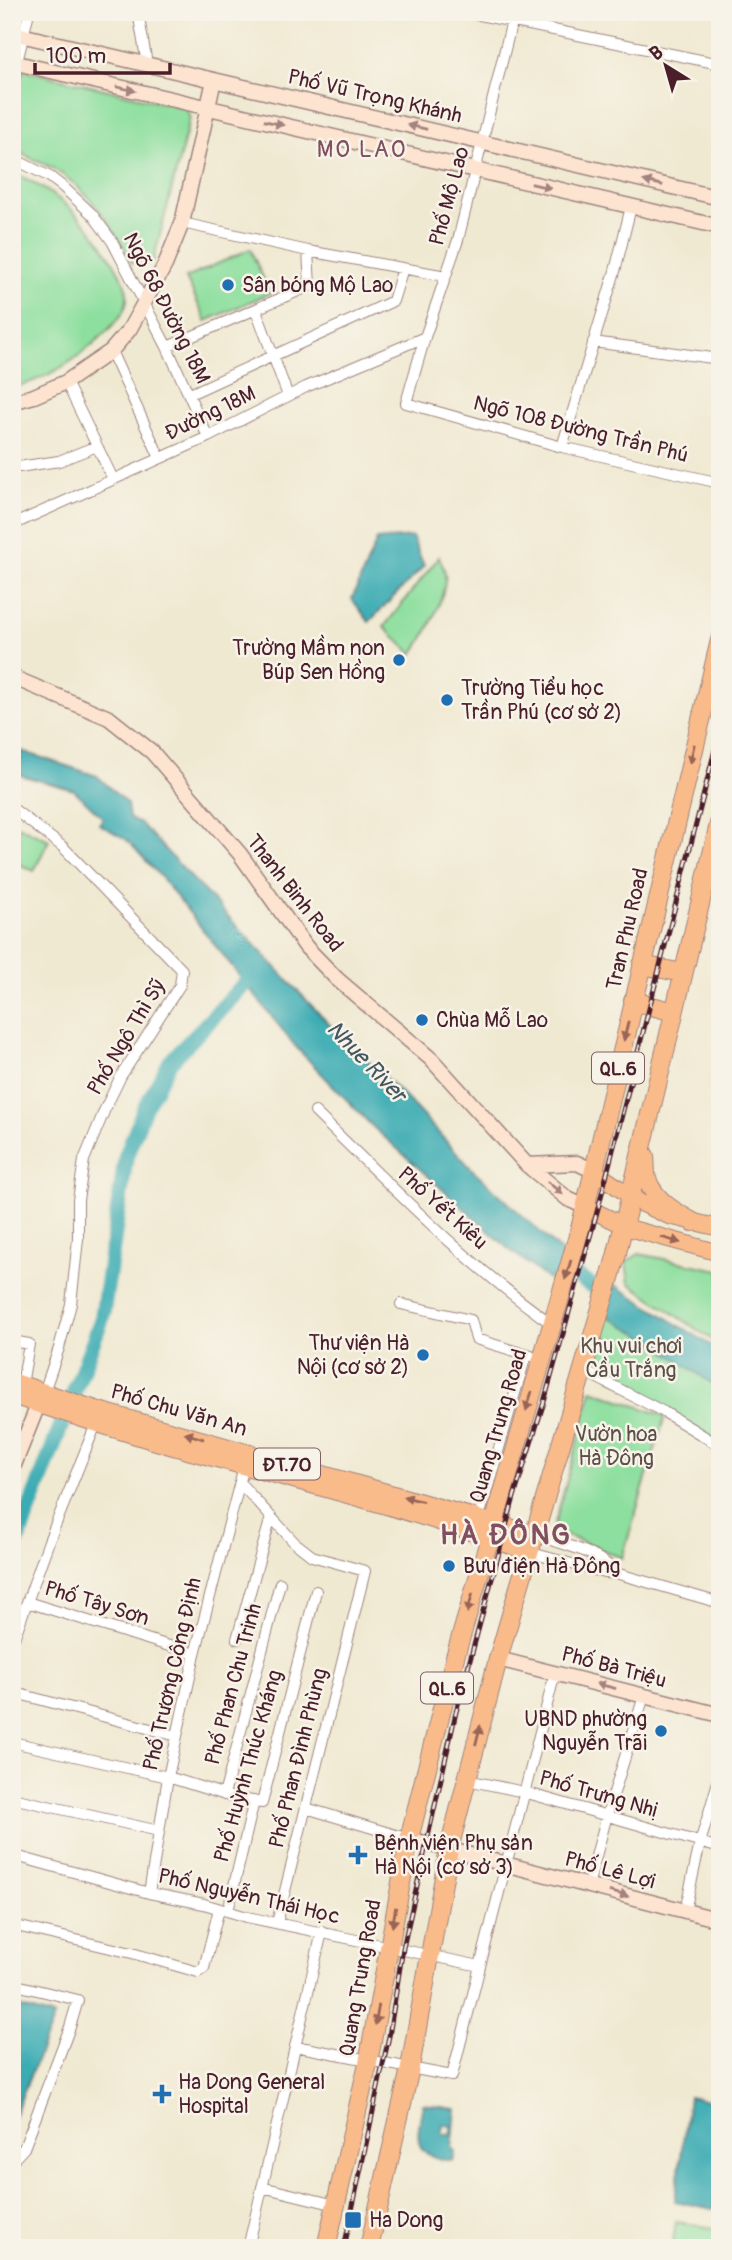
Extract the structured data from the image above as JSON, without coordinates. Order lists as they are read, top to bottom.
{
  "streets": {
    "highway": ["Tran Phu Road", "QL.6", "Quang Trung Road"],
    "main road": ["Phố Chu Văn An", "ĐT.70"],
    "street": [
      "Phố Vũ Trọng Khánh",
      "Phố Mộ Lao",
      "Ngõ 68 Đường 18M",
      "Đường 18M",
      "Ngõ 108 Đường Trần Phú",
      "Thanh Binh Road",
      "Phố Ngô Thì Sỹ",
      "Phố Yết Kiêu",
      "Phố Tây Sơn",
      "Phố Bà Triệu",
      "Phố Trương Công Định",
      "Phố Phan Chu Trinh",
      "Phố Phan Đình Phùng",
      "Phố Huỳnh Thúc Kháng",
      "Phố Trưng Nhị",
      "Phố Lê Lợi",
      "Phố Nguyễn Thái Học"
    ]
  },
  "crossings": [
    ["Phố Vũ Trọng Khánh", "Phố Mộ Lao"],
    ["Phố Mộ Lao", "Đường 18M"],
    ["Phố Mộ Lao", "Ngõ 108 Đường Trần Phú"],
    ["Ngõ 68 Đường 18M", "Đường 18M"],
    ["Thanh Binh Road", "Tran Phu Road"],
    ["Tran Phu Road", "Phố Yết Kiêu"],
    ["Tran Phu Road", "Quang Trung Road"],
    ["Phố Ngô Thì Sỹ", "ĐT.70"],
    ["QL.6", "Phố Chu Văn An"],
    ["QL.6", "Phố Bà Triệu"],
    ["QL.6", "Phố Trưng Nhị"],
    ["QL.6", "Phố Lê Lợi"],
    ["QL.6", "Phố Nguyễn Thái Học"],
    ["Phố Yết Kiêu", "Quang Trung Road"],
    ["Phố Chu Văn An", "Quang Trung Road"],
    ["Phố Chu Văn An", "ĐT.70"],
    ["Phố Chu Văn An", "Phố Trương Công Định"],
    ["Quang Trung Road", "Phố Lê Lợi"],
    ["Quang Trung Road", "Phố Nguyễn Thái Học"],
    ["Phố Tây Sơn", "Phố Trương Công Định"],
    ["Phố Trương Công Định", "Phố Nguyễn Thái Học"],
    ["Phố Phan Đình Phùng", "Phố Nguyễn Thái Học"],
    ["Phố Huỳnh Thúc Kháng", "Phố Nguyễn Thái Học"]
  ],
  "districts": ["MO LAO", "HÀ ĐÔNG"],
  "water": ["Nhue River"],
  "parks": ["Khu vui chơi Cầu Trắng", "Vườn hoa Hà Đông"],
  "places": {
    "other": [
      "Sân bóng Mộ Lao",
      "Trường Mầm non Búp Sen Hồng",
      "Trường Tiểu học Trần Phú (cơ sở 2)",
      "Chùa Mỗ Lao",
      "Thư viện Hà Nội (cơ sở 2)",
      "Bưu điện Hà Đông",
      "UBND phường Nguyễn Trãi"
    ],
    "health": ["Bệnh viện Phụ sản Hà Nội (cơ sở 3)", "Ha Dong General Hospital"],
    "transit": ["Ha Dong"]
  },
  "scale_bar": "100 m",
  "north": "top left"
}
